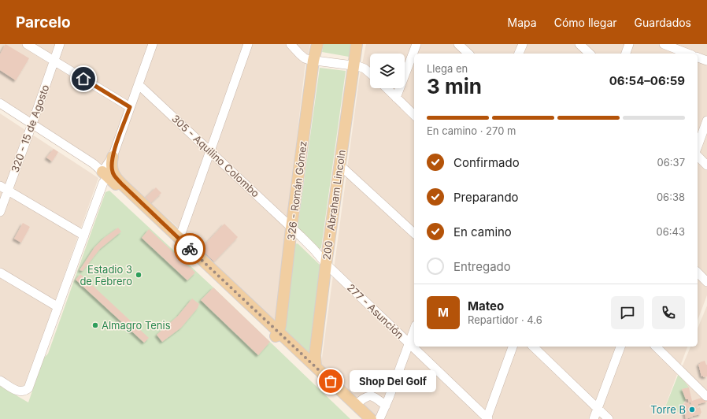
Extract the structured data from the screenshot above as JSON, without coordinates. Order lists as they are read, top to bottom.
{
  "streets": {
    "main road": ["326 - Román Gómez", "200 - Abraham Lincoln"],
    "street": ["320 - 15 de Agosto", "305 - Aquilino Colombo", "277 - Asunción"]
  },
  "crossings": [
    ["305 - Aquilino Colombo", "326 - Román Gómez"],
    ["305 - Aquilino Colombo", "277 - Asunción"],
    ["326 - Román Gómez", "277 - Asunción"],
    ["200 - Abraham Lincoln", "277 - Asunción"]
  ],
  "places": [
    "Estadio 3 de Febrero",
    "Almagro Tenis",
    "Shop Del Golf",
    "Torre B"
  ],
  "page": {
    "header": "Parcelo",
    "nav": ["Mapa", "Cómo llegar", "Guardados"],
    "heading": ["3 min", "Llega en", "06:54–06:59"],
    "panel": ["Mateo", "Repartidor · 4.6"],
    "bar": "En camino · 270 m",
    "list": [
      ["Confirmado", "06:37"],
      ["Preparando", "06:38"],
      ["En camino", "06:43"],
      "Entregado"
    ],
    "round": "M",
    "bubble": "Shop Del Golf"
  }
}
